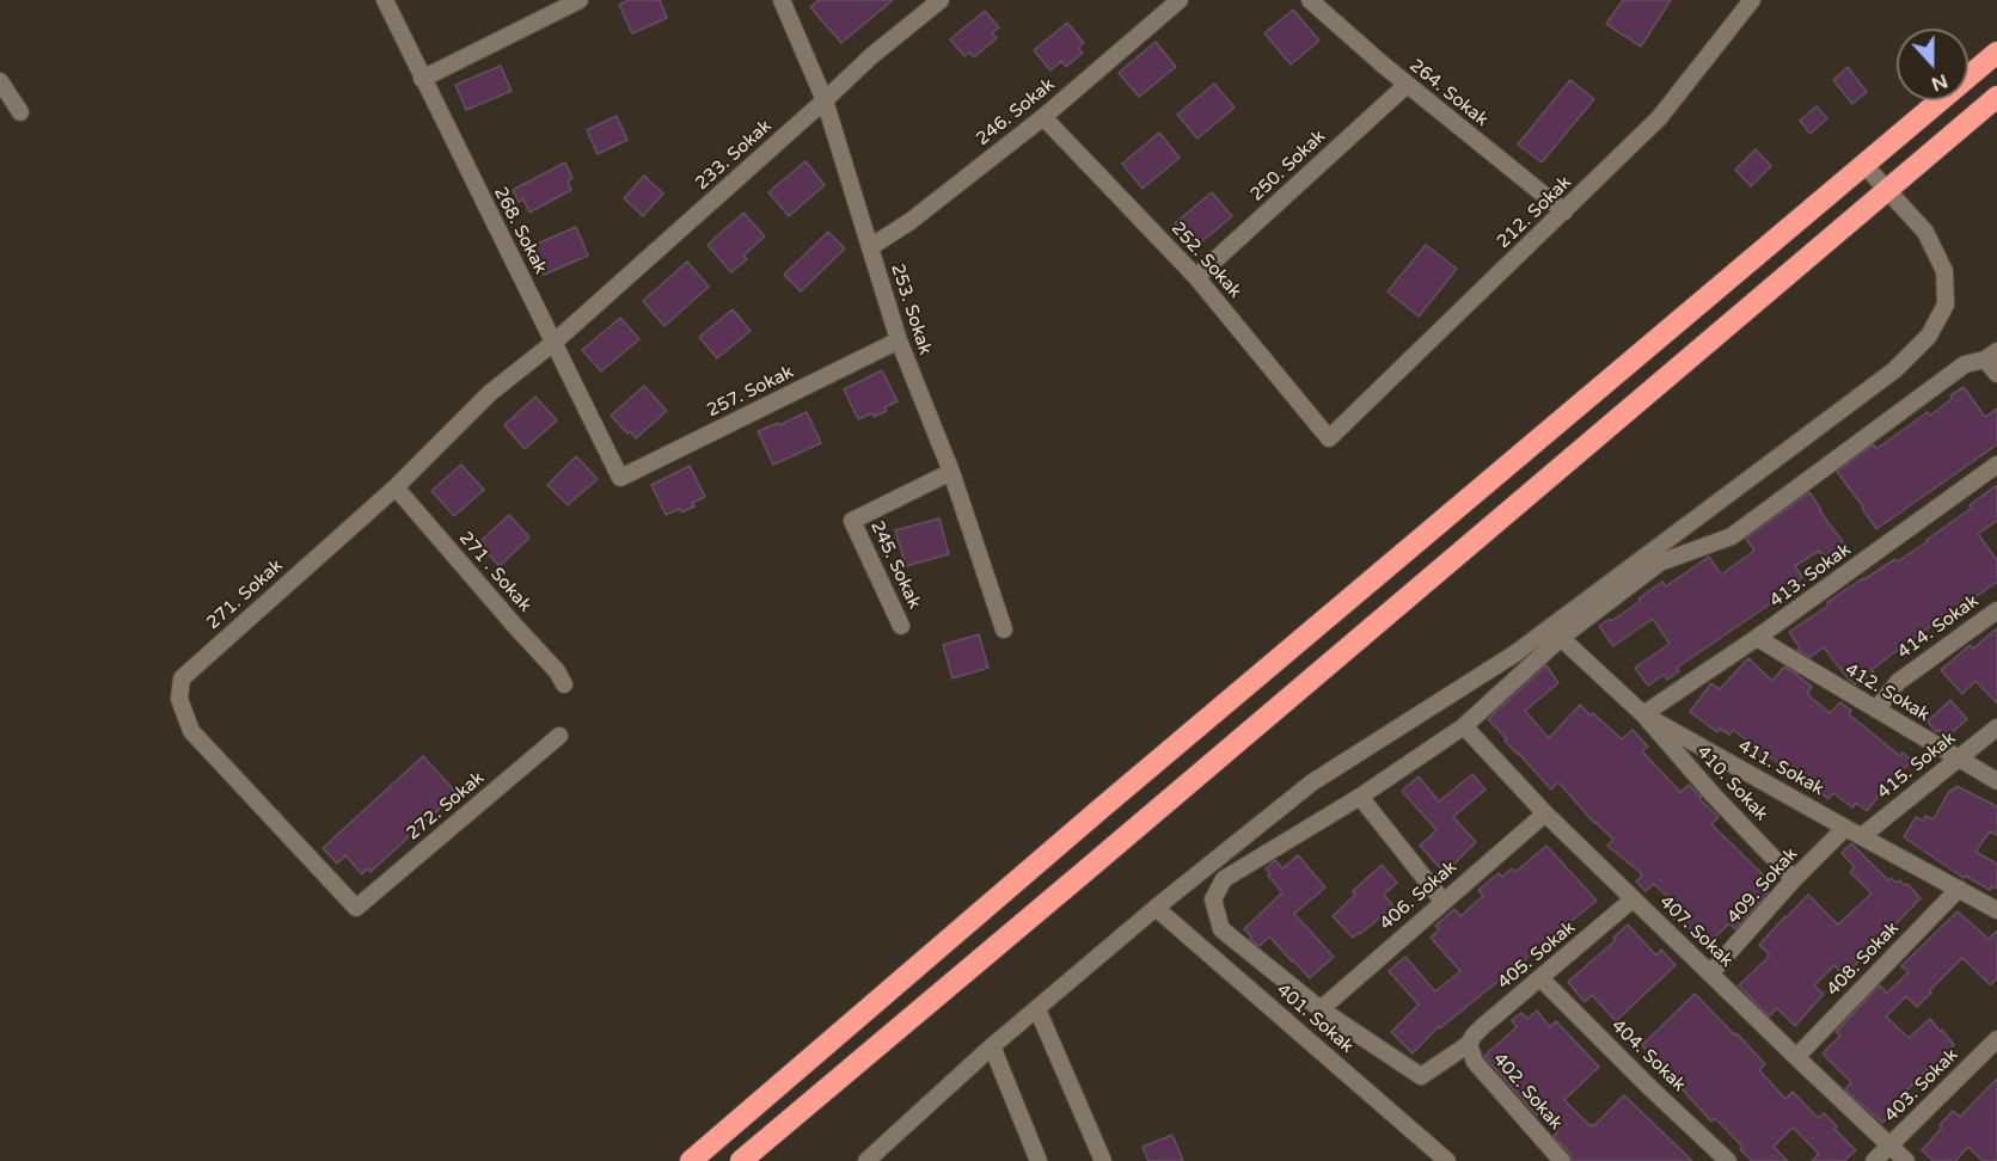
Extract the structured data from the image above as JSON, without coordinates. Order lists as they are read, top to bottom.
{
  "streets": {
    "street": [
      "264. Sokak",
      "246. Sokak",
      "233. Sokak",
      "250. Sokak",
      "212. Sokak",
      "268. Sokak",
      "252. Sokak",
      "253. Sokak",
      "257. Sokak",
      "245. Sokak",
      "271 . Sokak",
      "413. Sokak",
      "271. Sokak",
      "414. Sokak",
      "412. Sokak",
      "415. Sokak",
      "411. Sokak",
      "410. Sokak",
      "272. Sokak",
      "409. Sokak",
      "406. Sokak",
      "407. Sokak",
      "405. Sokak",
      "408. Sokak",
      "401. Sokak",
      "404. Sokak",
      "403. Sokak",
      "402. Sokak"
    ]
  },
  "crossings": [
    ["264. Sokak", "250. Sokak"],
    ["264. Sokak", "212. Sokak"],
    ["246. Sokak", "252. Sokak"],
    ["246. Sokak", "253. Sokak"],
    ["233. Sokak", "268. Sokak"],
    ["233. Sokak", "253. Sokak"],
    ["233. Sokak", "271. Sokak"],
    ["250. Sokak", "252. Sokak"],
    ["212. Sokak", "252. Sokak"],
    ["268. Sokak", "257. Sokak"],
    ["268. Sokak", "271. Sokak"],
    ["253. Sokak", "257. Sokak"],
    ["253. Sokak", "245. Sokak"],
    ["271 . Sokak", "271. Sokak"],
    ["413. Sokak", "412. Sokak"],
    ["413. Sokak", "411. Sokak"],
    ["413. Sokak", "410. Sokak"],
    ["271. Sokak", "272. Sokak"],
    ["414. Sokak", "412. Sokak"],
    ["412. Sokak", "415. Sokak"],
    ["415. Sokak", "411. Sokak"],
    ["411. Sokak", "410. Sokak"],
    ["411. Sokak", "409. Sokak"],
    ["411. Sokak", "408. Sokak"],
    ["410. Sokak", "409. Sokak"],
    ["409. Sokak", "407. Sokak"],
    ["406. Sokak", "407. Sokak"],
    ["406. Sokak", "405. Sokak"],
    ["407. Sokak", "405. Sokak"],
    ["407. Sokak", "408. Sokak"],
    ["407. Sokak", "403. Sokak"],
    ["405. Sokak", "404. Sokak"],
    ["405. Sokak", "402. Sokak"]
  ],
  "north": "bottom"
}
